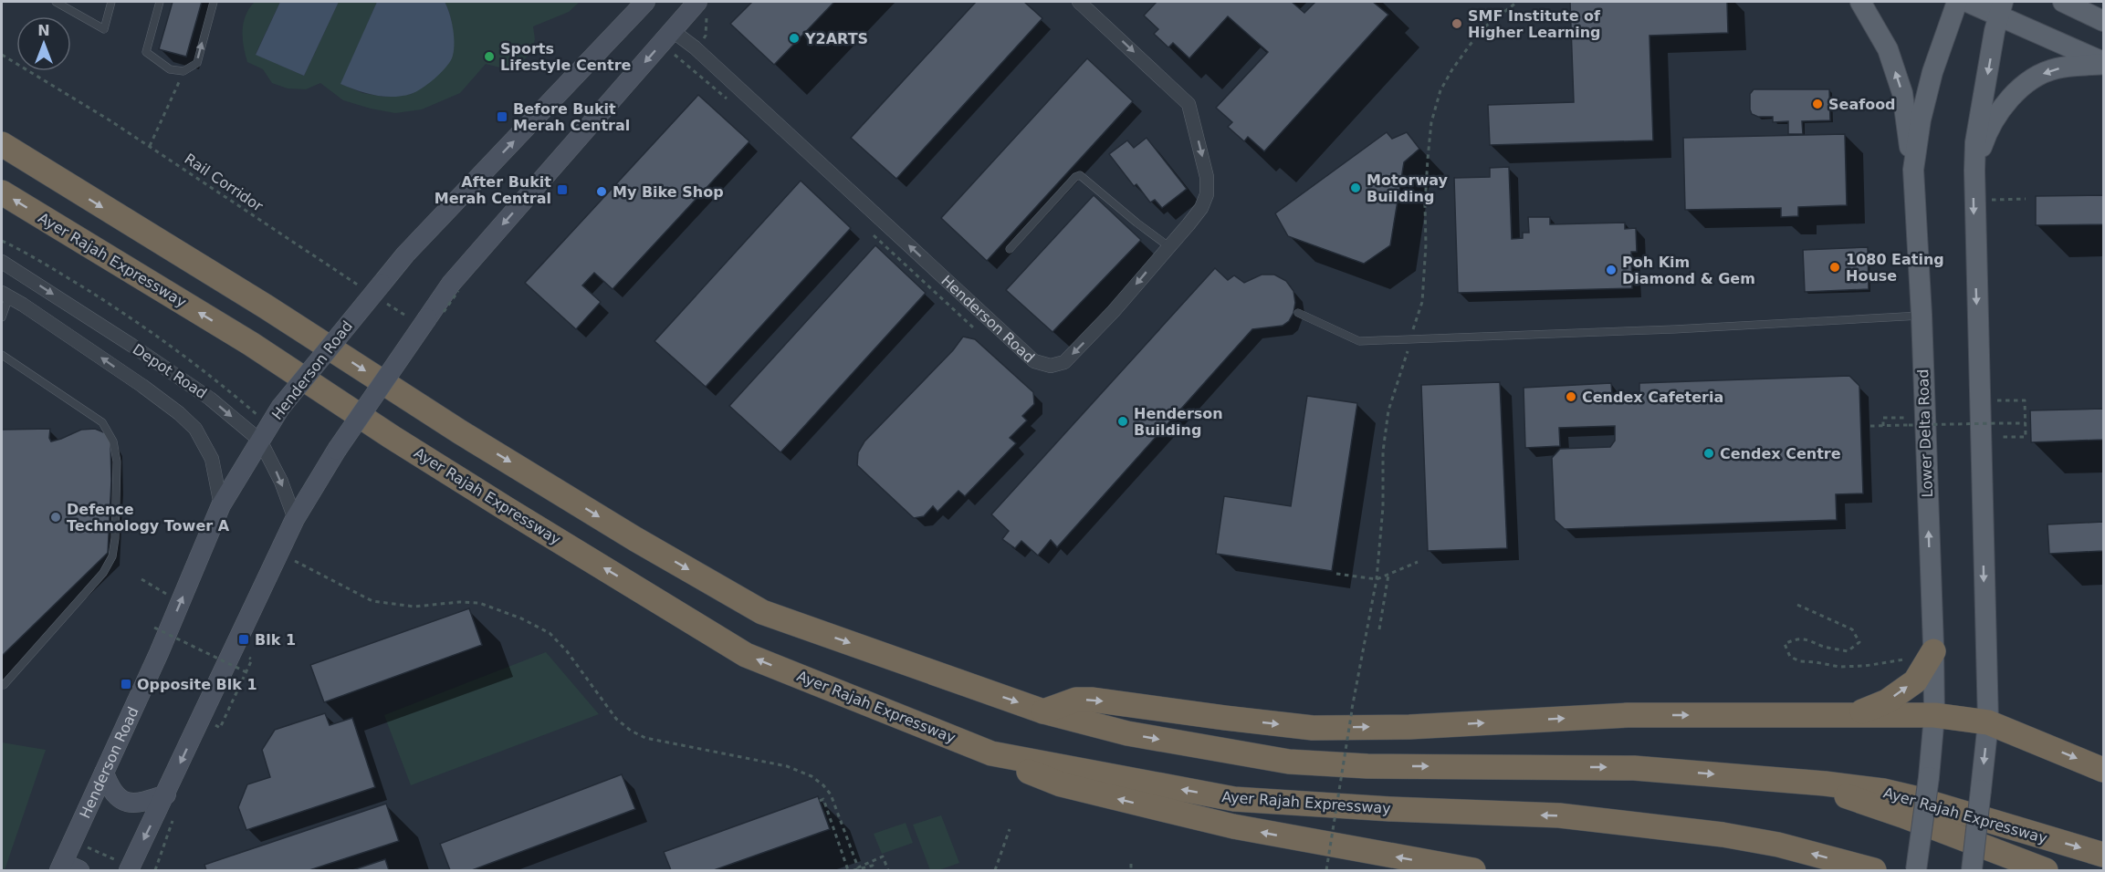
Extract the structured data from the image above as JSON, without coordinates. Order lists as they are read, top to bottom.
{
  "streets": {
    "highway": ["Ayer Rajah Expressway"],
    "main road": ["Henderson Road", "Lower Delta Road"],
    "street": ["Depot Road"],
    "path": ["Rail Corridor"]
  },
  "crossings": [
    ["Rail Corridor", "Henderson Road"],
    ["Henderson Road", "Depot Road"]
  ],
  "places": {
    "other": [
      "SMF Institute of Higher Learning",
      "Y2ARTS",
      "Sports Lifestyle Centre",
      "Seafood",
      "Motorway Building",
      "My Bike Shop",
      "1080 Eating House",
      "Poh Kim Diamond & Gem",
      "Cendex Cafeteria",
      "Henderson Building",
      "Cendex Centre",
      "Defence Technology Tower A"
    ],
    "transit": [
      "Before Bukit Merah Central",
      "After Bukit Merah Central",
      "Blk 1",
      "Opposite Blk 1"
    ]
  },
  "north": "top"
}
